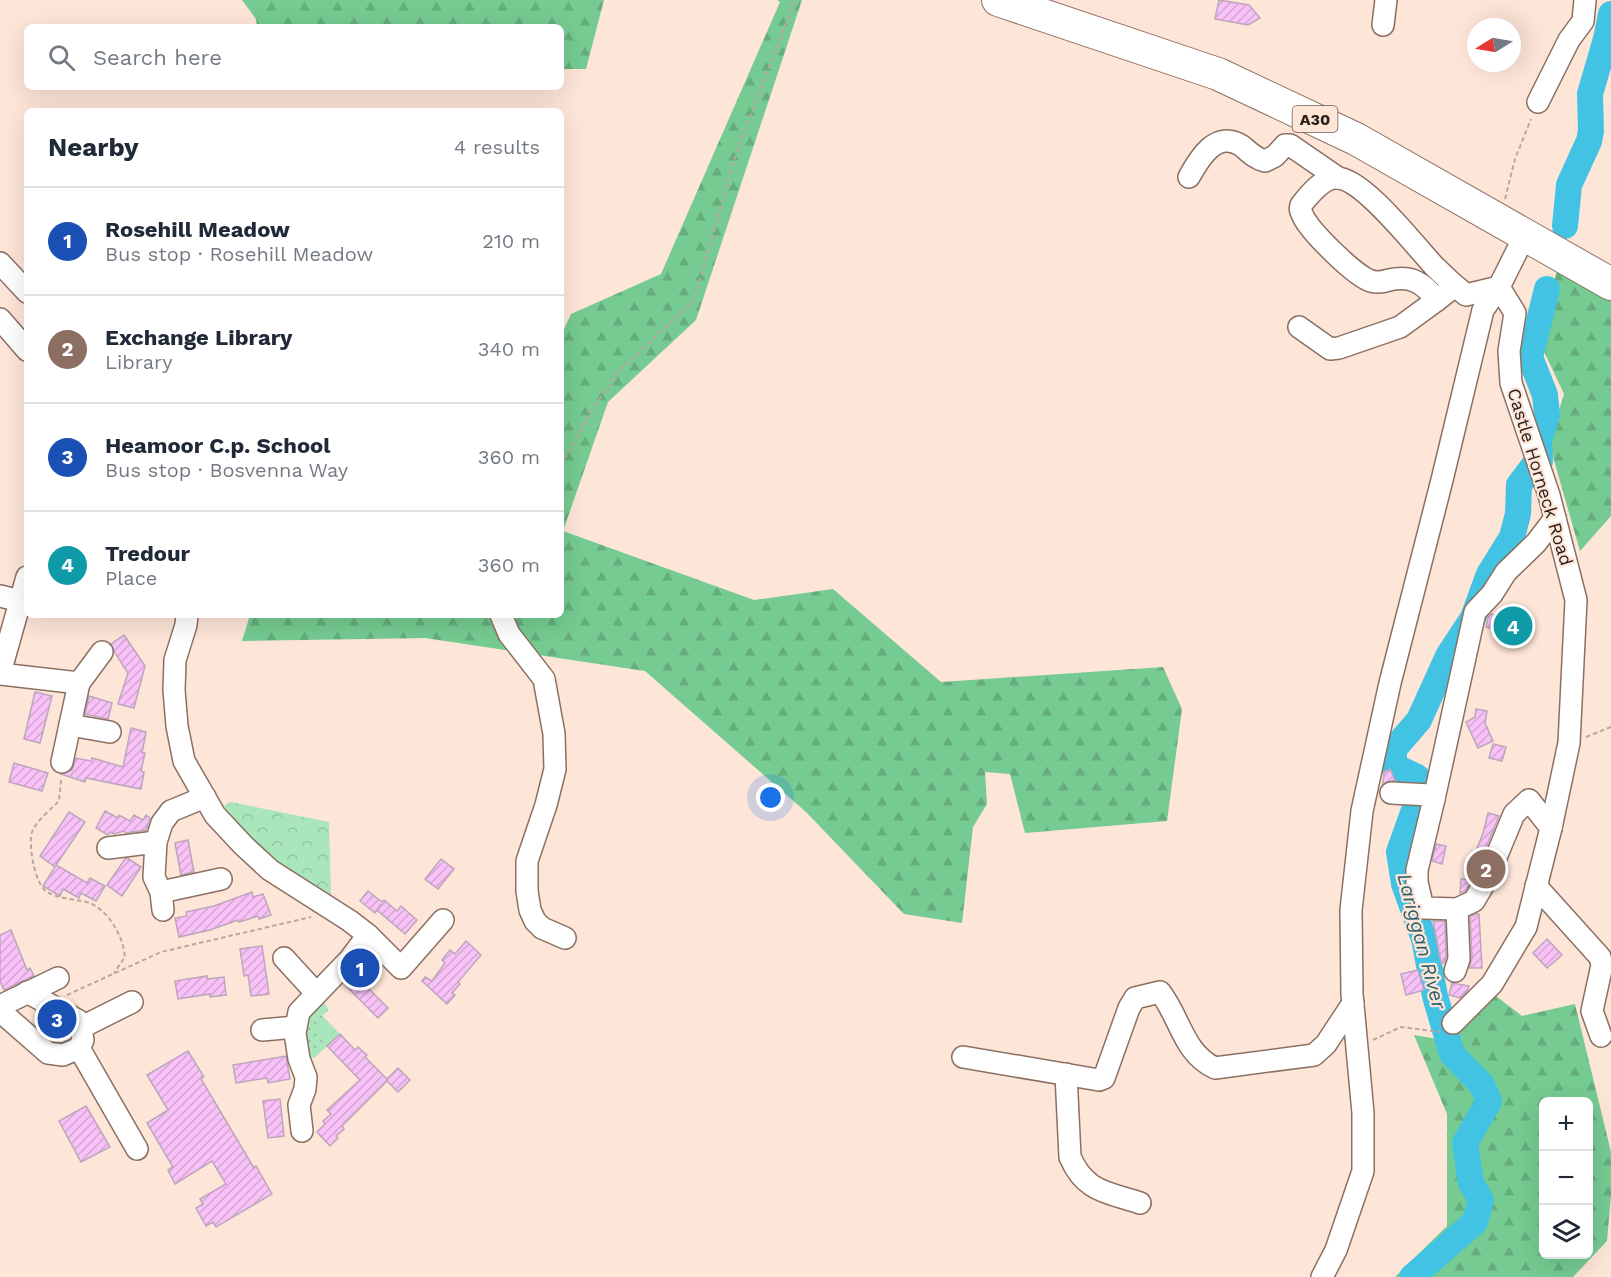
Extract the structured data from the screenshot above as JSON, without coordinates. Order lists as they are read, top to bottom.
{
  "streets": {
    "highway": ["A30"],
    "street": ["Castle Horneck Road"]
  },
  "water": ["Lariggan River"],
  "north": "left",
  "page": {
    "search": "Search here",
    "heading": ["Nearby", "4 results"],
    "list": [
      {
        "mark": "1",
        "name": "Rosehill Meadow",
        "note": "Bus stop · Rosehill Meadow",
        "value": "210 m"
      },
      {
        "mark": "2",
        "name": "Exchange Library",
        "note": "Library",
        "value": "340 m"
      },
      {
        "mark": "3",
        "name": "Heamoor C.p. School",
        "note": "Bus stop · Bosvenna Way",
        "value": "360 m"
      },
      {
        "mark": "4",
        "name": "Tredour",
        "note": "Place",
        "value": "360 m"
      }
    ],
    "pins": [
      "4",
      "2",
      "1",
      "3"
    ],
    "map_buttons": ["+", "−"]
  }
}
